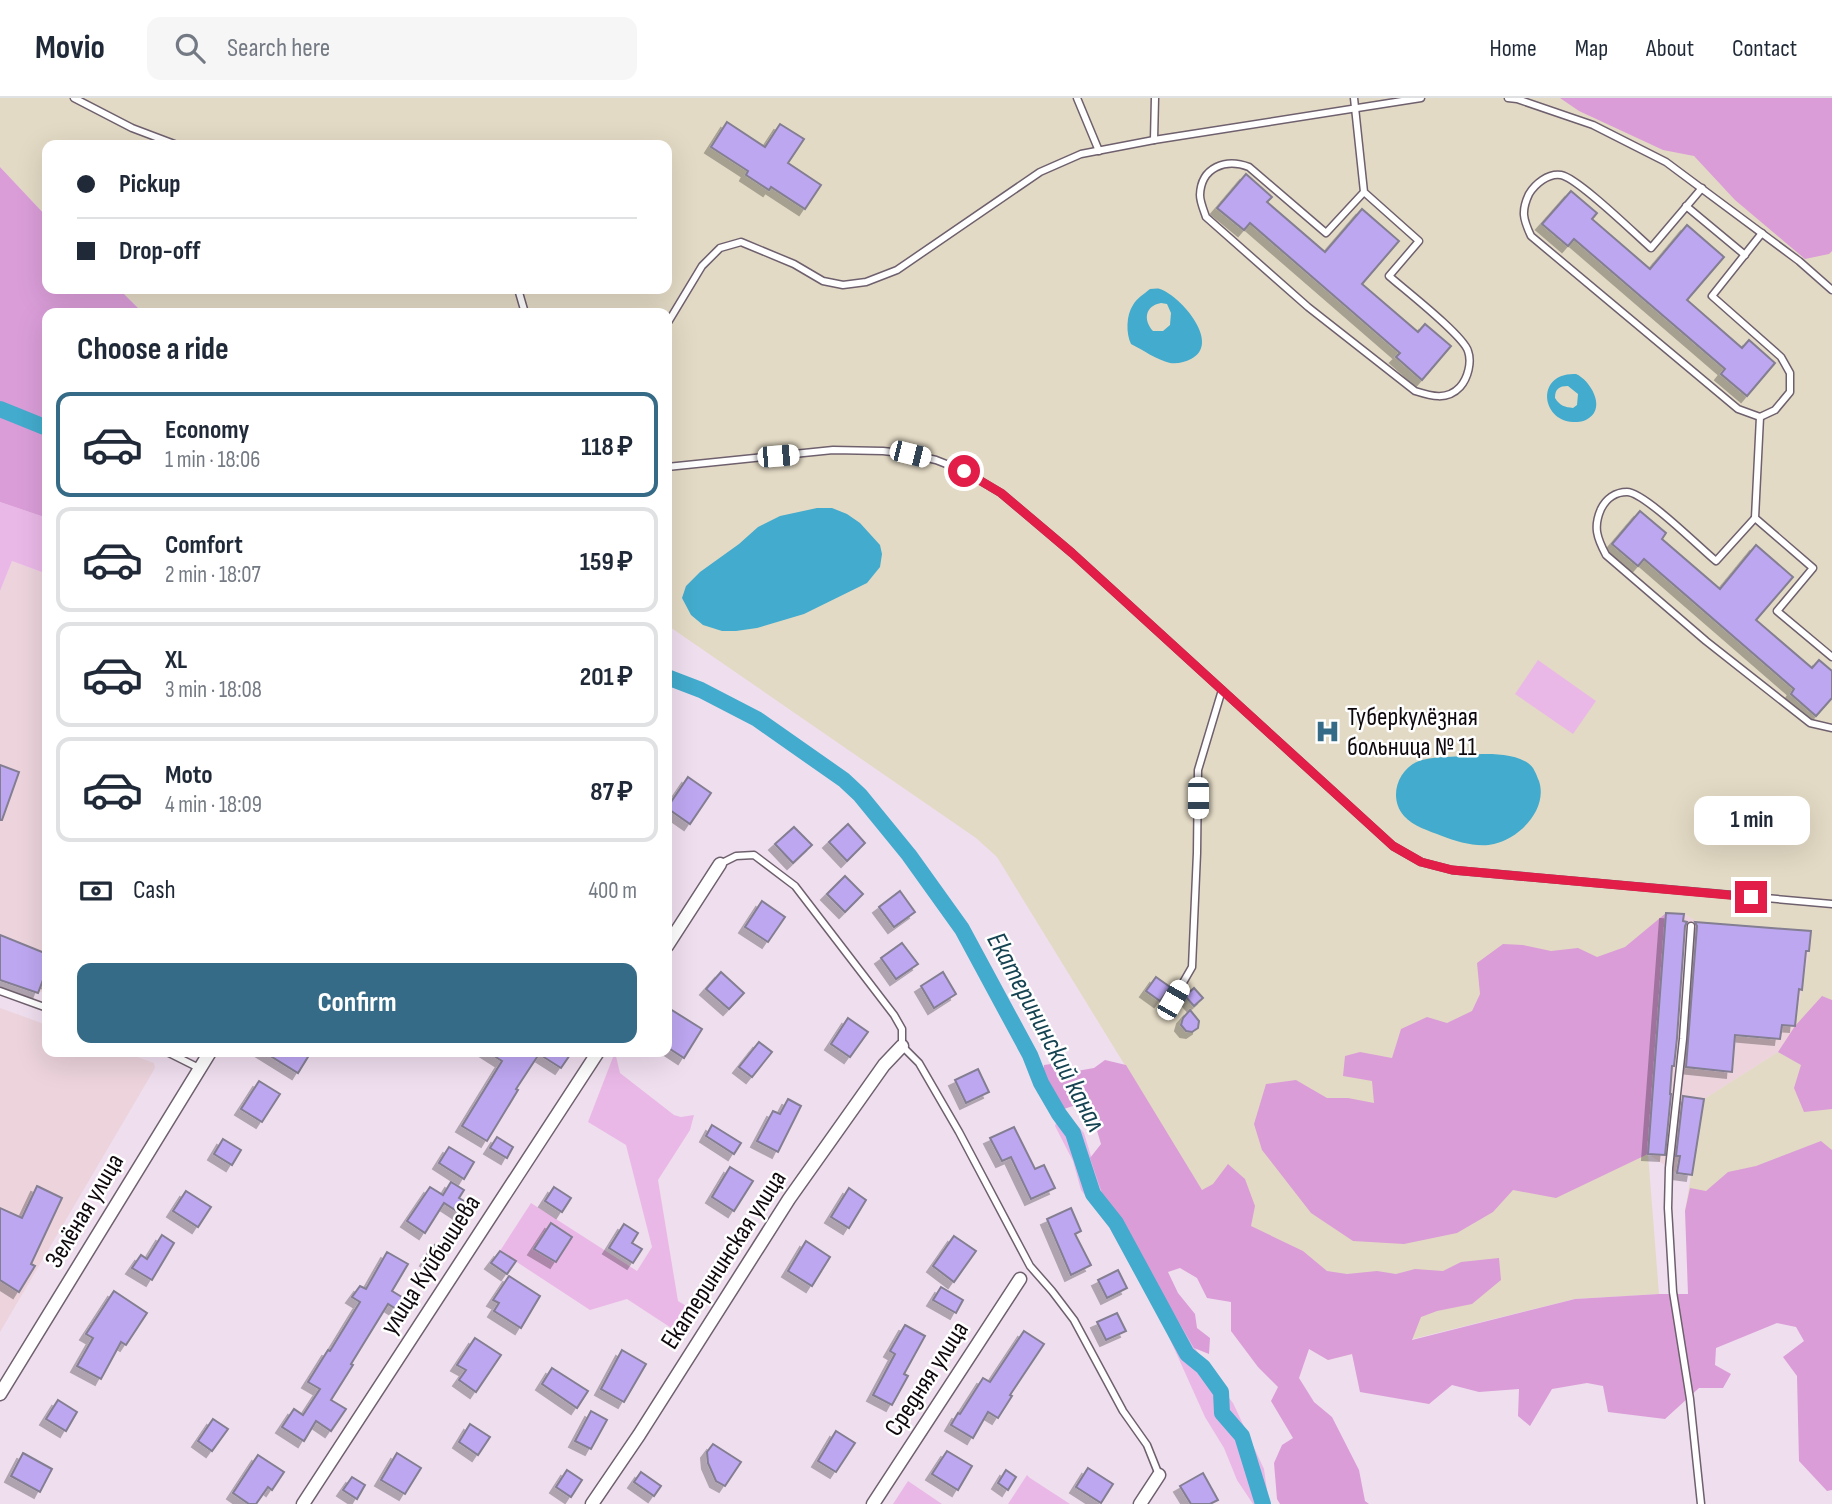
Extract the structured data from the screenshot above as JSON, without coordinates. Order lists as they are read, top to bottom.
{
  "streets": {
    "street": [
      "Зелёная улица",
      "Екатерининская улица",
      "улица Куйбышева",
      "Средняя улица"
    ]
  },
  "water": ["Екатерининский канал"],
  "places": {
    "hospital": ["Туберкулёзная больница № 11"]
  },
  "page": {
    "header": "Movio",
    "search": "Search here",
    "nav": [
      "Home",
      "Map",
      "About",
      "Contact"
    ],
    "banner": ["Pickup", "Drop-off"],
    "heading": "Choose a ride",
    "list": [
      {
        "name": "Economy",
        "note": "1 min · 18:06",
        "value": "118 ₽"
      },
      {
        "name": "Comfort",
        "note": "2 min · 18:07",
        "value": "159 ₽"
      },
      {
        "name": "XL",
        "note": "3 min · 18:08",
        "value": "201 ₽"
      },
      {
        "name": "Moto",
        "note": "4 min · 18:09",
        "value": "87 ₽"
      }
    ],
    "bubble": "1 min",
    "pay": ["Cash", "400 m"],
    "buttons": "Confirm"
  }
}
